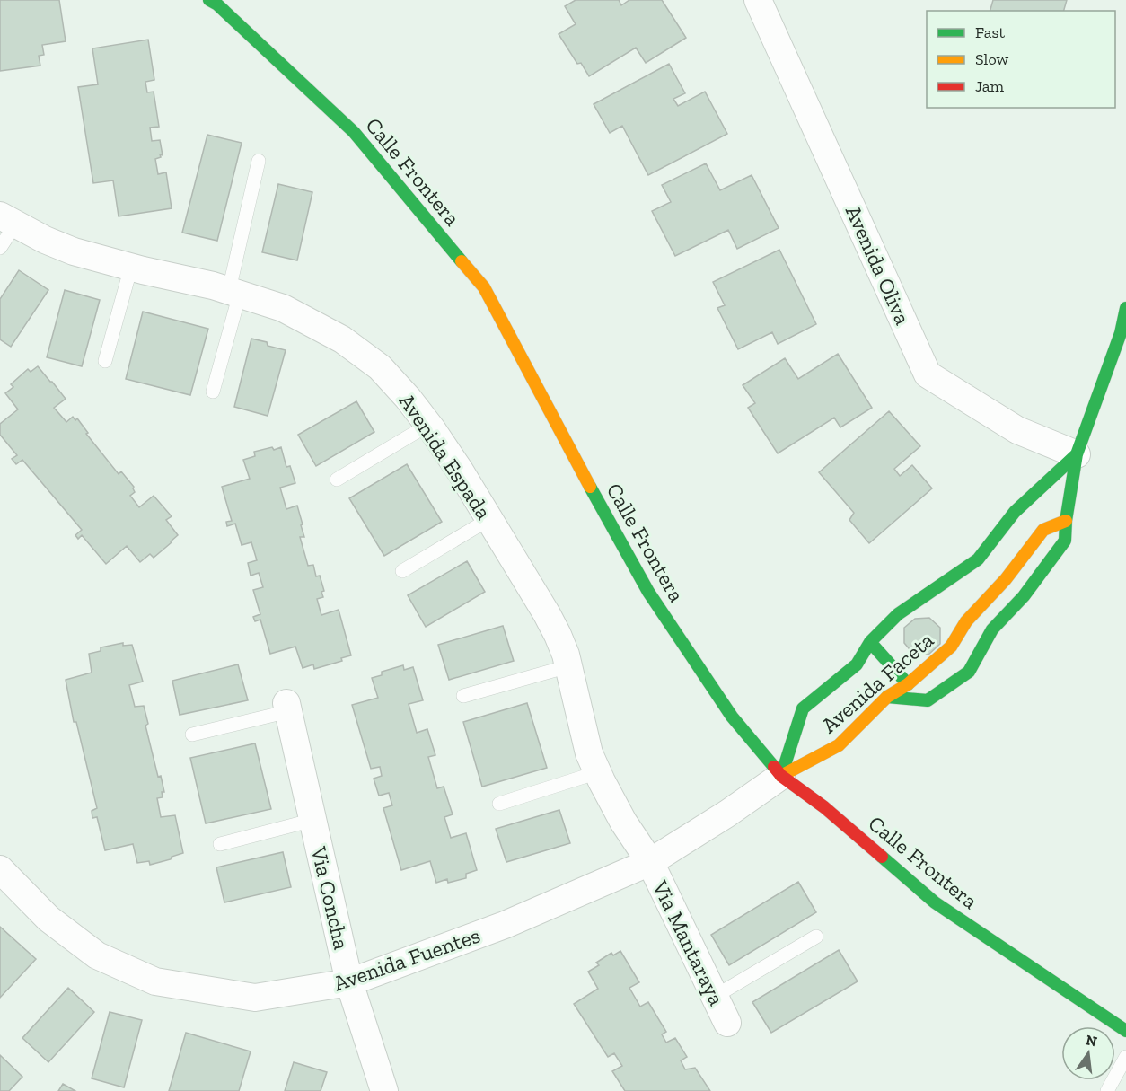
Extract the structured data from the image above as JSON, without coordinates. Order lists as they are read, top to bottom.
{
  "streets": {
    "street": [
      "Calle Frontera",
      "Avenida Oliva",
      "Avenida Espada",
      "Avenida Faceta",
      "Via Concha",
      "Via Mantaraya",
      "Avenida Fuentes"
    ]
  },
  "crossings": [
    ["Calle Frontera", "Avenida Faceta"],
    ["Calle Frontera", "Avenida Fuentes"],
    ["Avenida Oliva", "Avenida Faceta"],
    ["Avenida Espada", "Via Mantaraya"],
    ["Avenida Espada", "Avenida Fuentes"],
    ["Avenida Faceta", "Avenida Fuentes"],
    ["Via Concha", "Avenida Fuentes"],
    ["Via Mantaraya", "Avenida Fuentes"]
  ],
  "legend": ["Fast", "Slow", "Jam"],
  "north": "top"
}
